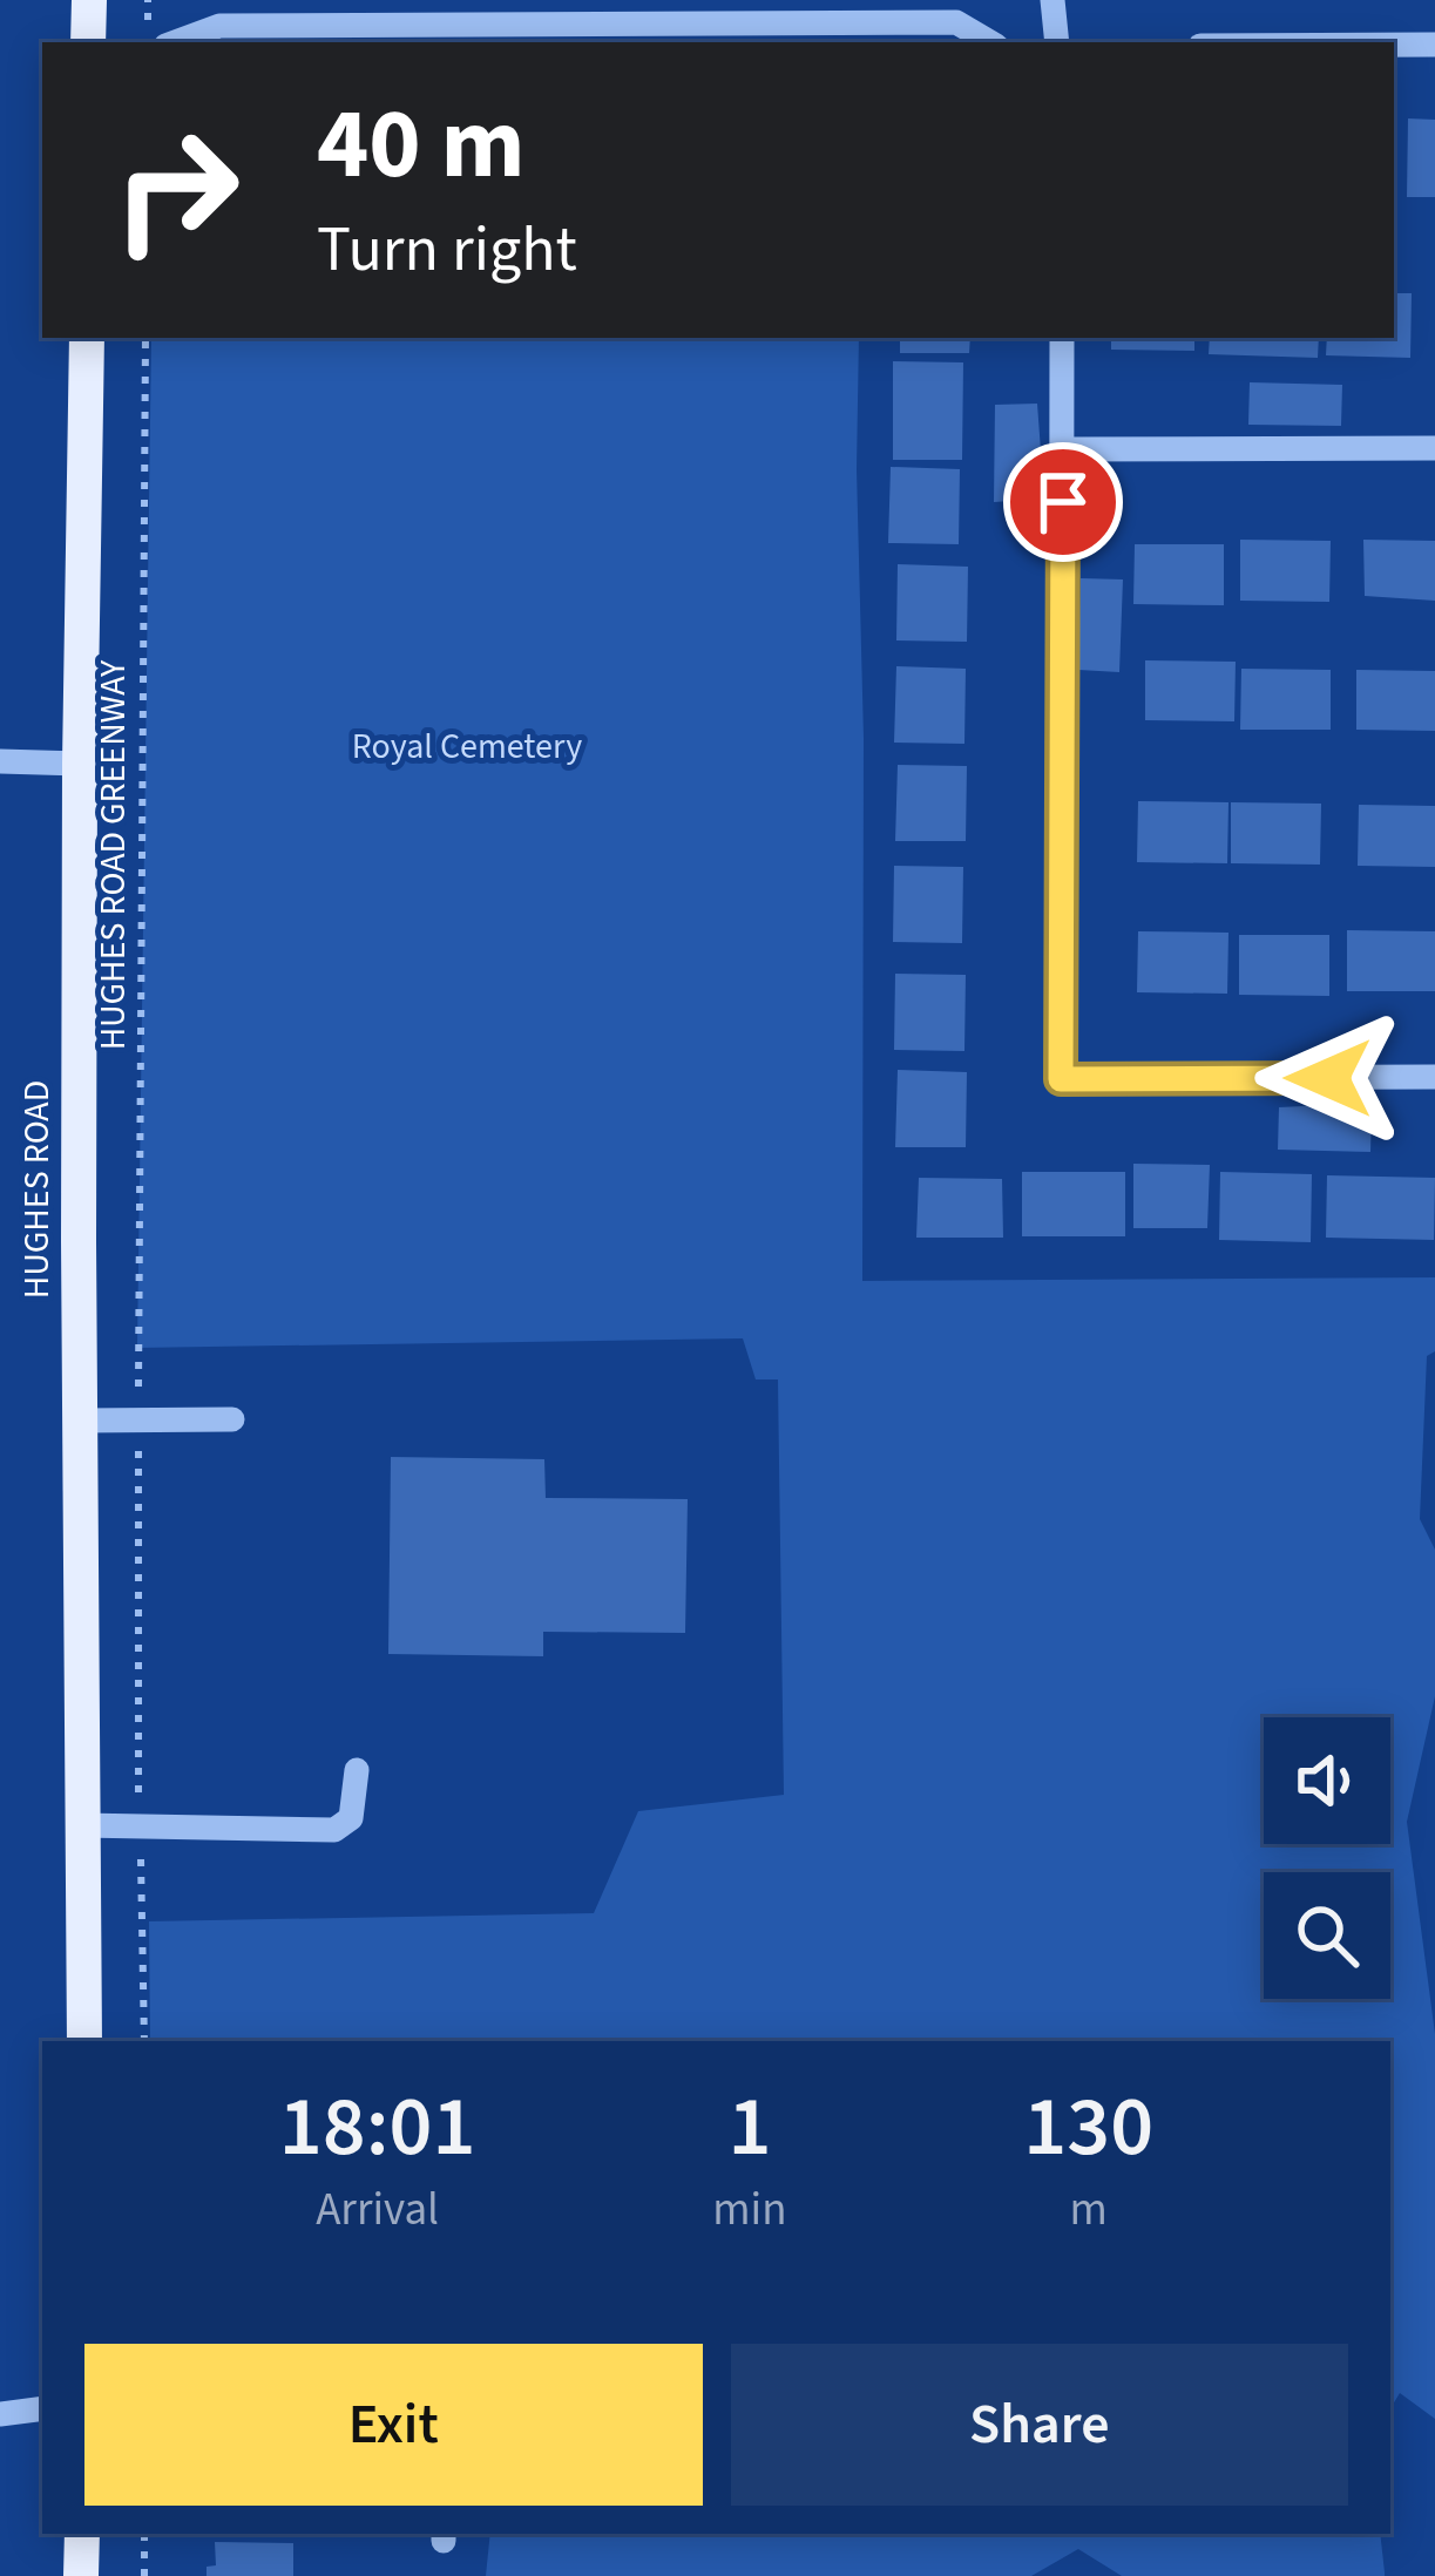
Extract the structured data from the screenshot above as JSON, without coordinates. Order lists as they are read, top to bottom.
{
  "streets": {
    "main road": ["HUGHES ROAD"],
    "path": ["HUGHES ROAD GREENWAY"]
  },
  "parks": ["Royal Cemetery"],
  "page": {
    "turn": ["40 m", "Turn right"],
    "eta": [
      "18:01",
      "Arrival",
      "1",
      "min",
      "130",
      "m"
    ],
    "buttons": ["Exit", "Share"]
  }
}
